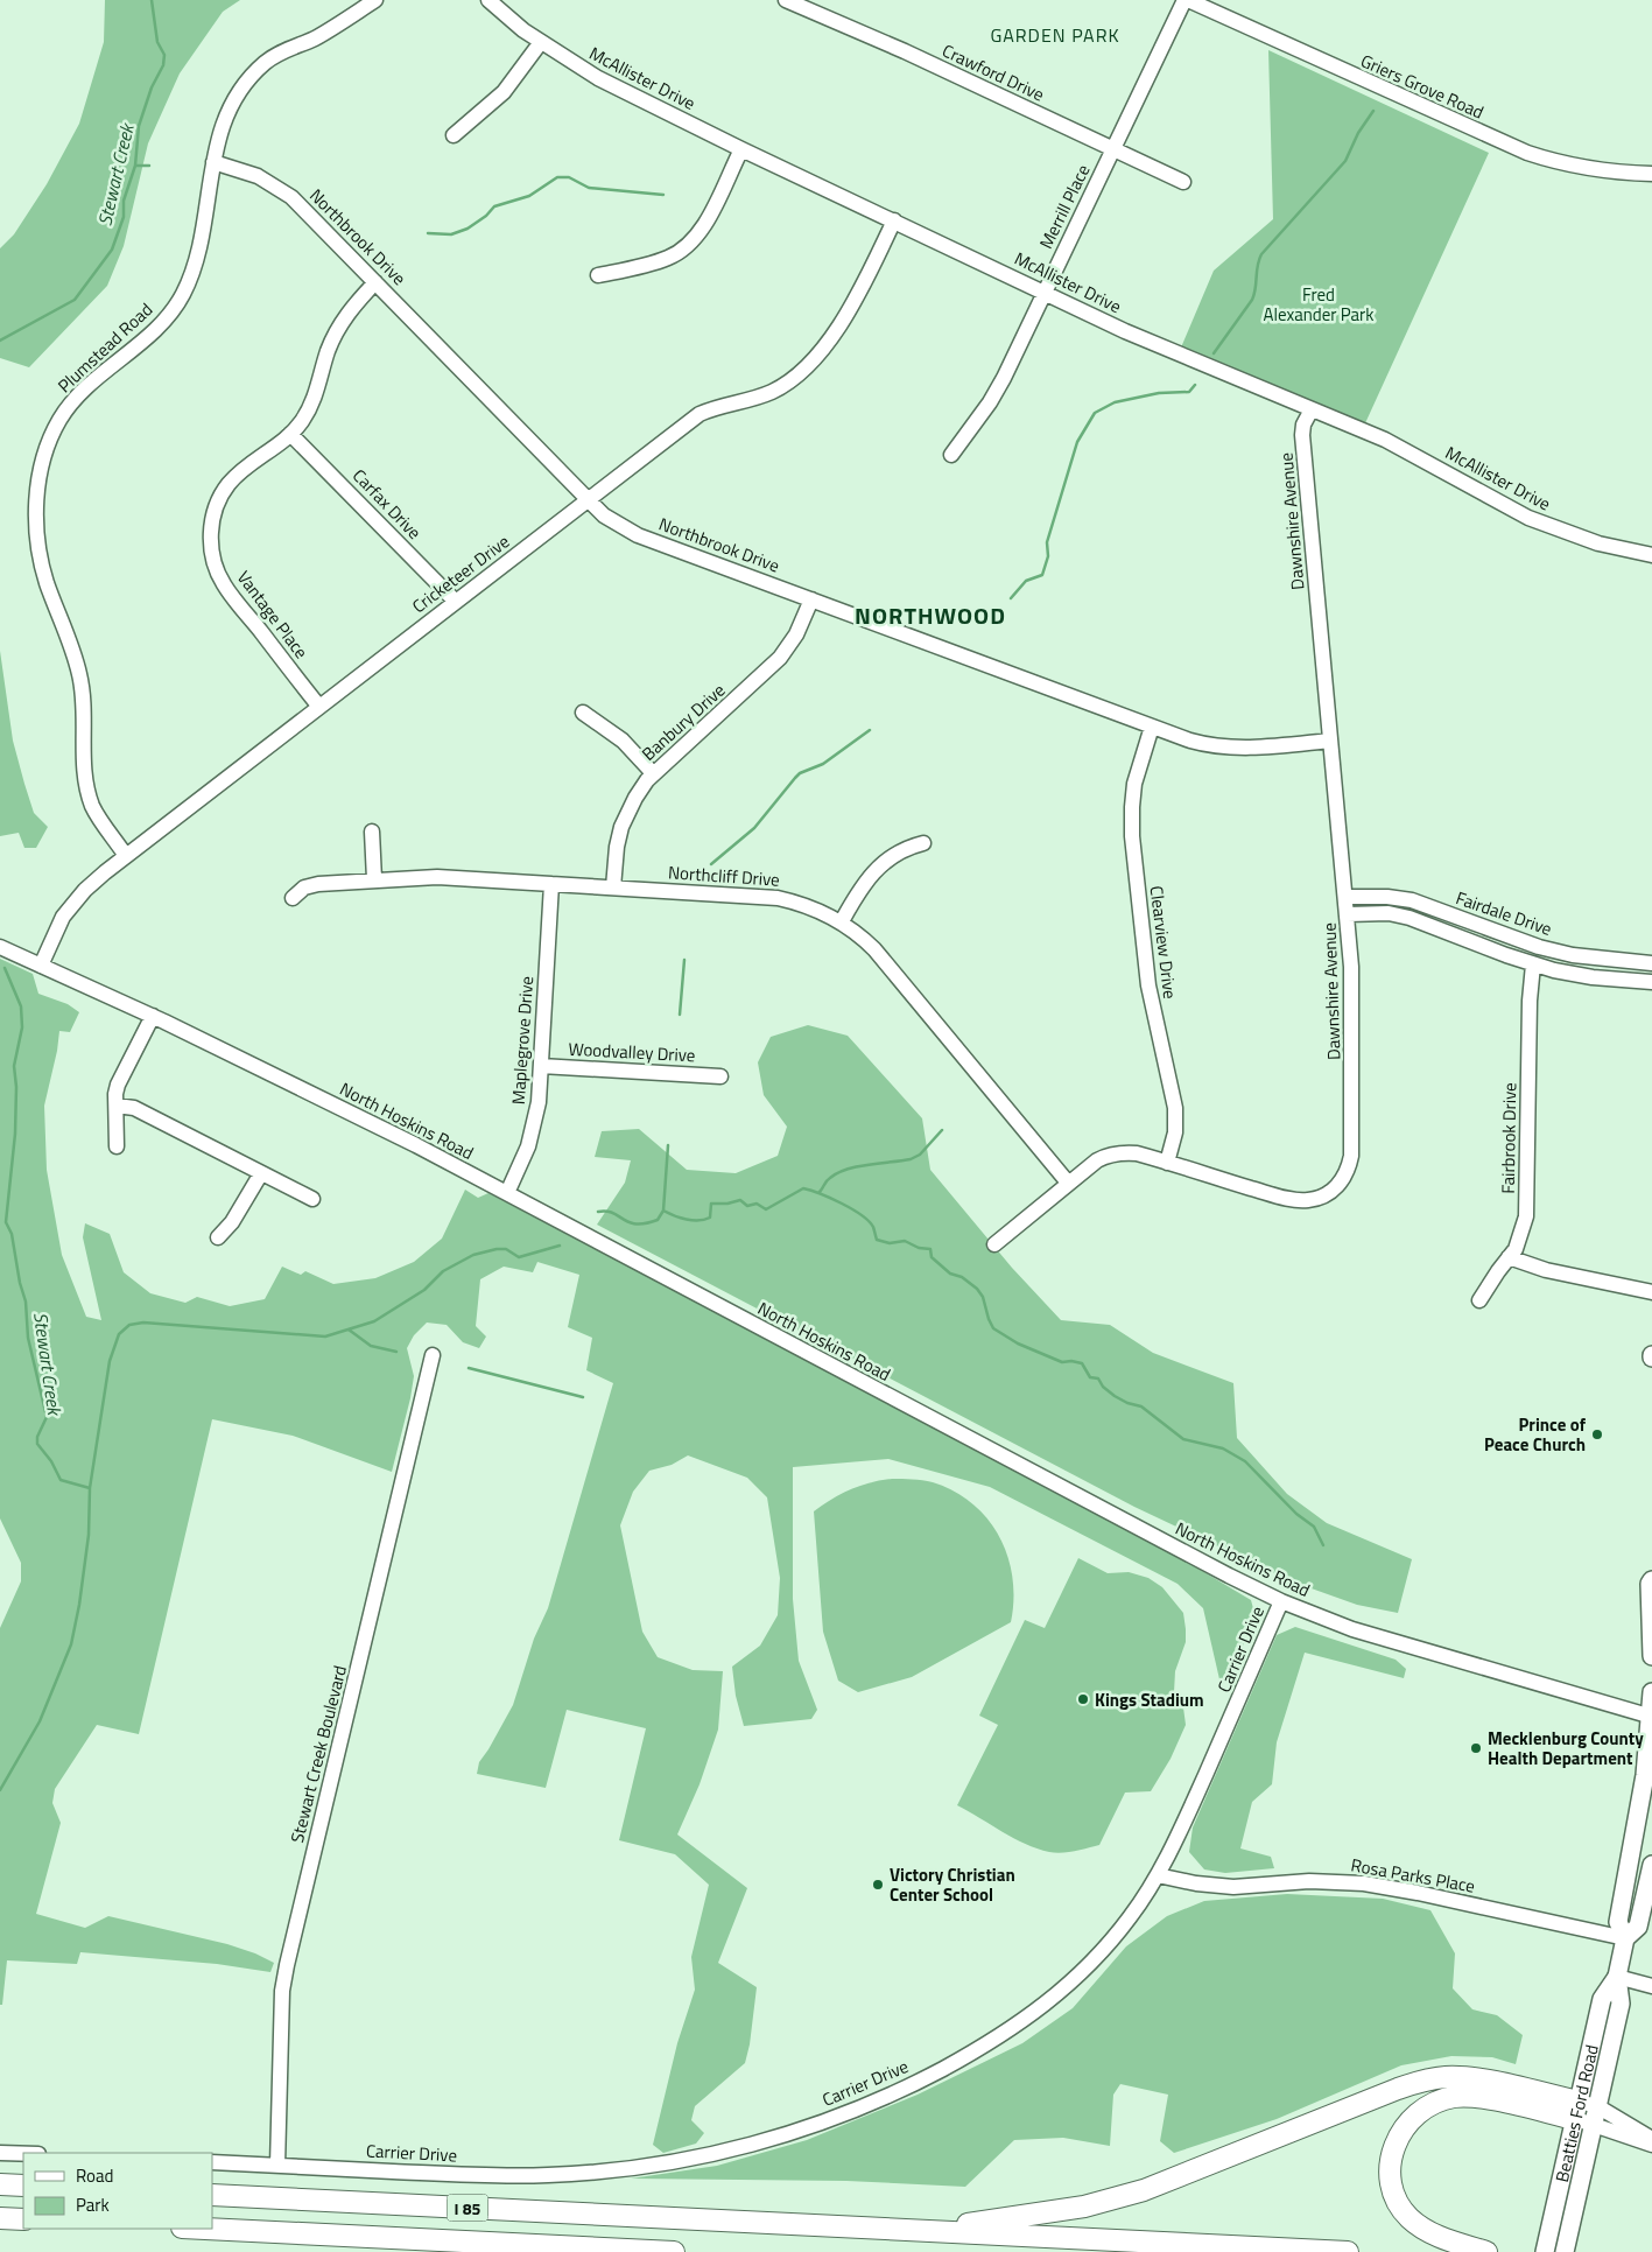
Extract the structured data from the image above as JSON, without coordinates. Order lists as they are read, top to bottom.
{
  "streets": {
    "highway": ["I 85"],
    "main road": ["Beatties Ford Road"],
    "street": [
      "Crawford Drive",
      "McAllister Drive",
      "Griers Grove Road",
      "Merrill Place",
      "Northbrook Drive",
      "Plumstead Road",
      "Carfax Drive",
      "Dawnshire Avenue",
      "Cricketeer Drive",
      "Vantage Place",
      "Banbury Drive",
      "Northcliff Drive",
      "Fairdale Drive",
      "Clearview Drive",
      "Maplegrove Drive",
      "Woodvalley Drive",
      "North Hoskins Road",
      "Fairbrook Drive",
      "Carrier Drive",
      "Stewart Creek Boulevard",
      "Rosa Parks Place"
    ]
  },
  "crossings": [
    ["Crawford Drive", "Merrill Place"],
    ["McAllister Drive", "Merrill Place"],
    ["McAllister Drive", "Dawnshire Avenue"],
    ["McAllister Drive", "Cricketeer Drive"],
    ["Griers Grove Road", "Merrill Place"],
    ["Northbrook Drive", "Plumstead Road"],
    ["Northbrook Drive", "Dawnshire Avenue"],
    ["Northbrook Drive", "Cricketeer Drive"],
    ["Northbrook Drive", "Vantage Place"],
    ["Northbrook Drive", "Banbury Drive"],
    ["Northbrook Drive", "Clearview Drive"],
    ["Plumstead Road", "Cricketeer Drive"],
    ["Carfax Drive", "Cricketeer Drive"],
    ["Carfax Drive", "Vantage Place"],
    ["Dawnshire Avenue", "Northcliff Drive"],
    ["Dawnshire Avenue", "Fairdale Drive"],
    ["Dawnshire Avenue", "Clearview Drive"],
    ["Cricketeer Drive", "Vantage Place"],
    ["Cricketeer Drive", "North Hoskins Road"],
    ["Banbury Drive", "Northcliff Drive"],
    ["Northcliff Drive", "Maplegrove Drive"],
    ["Fairdale Drive", "Fairbrook Drive"],
    ["Maplegrove Drive", "Woodvalley Drive"],
    ["Maplegrove Drive", "North Hoskins Road"],
    ["North Hoskins Road", "Carrier Drive"],
    ["North Hoskins Road", "Beatties Ford Road"],
    ["Carrier Drive", "Stewart Creek Boulevard"],
    ["Carrier Drive", "Rosa Parks Place"],
    ["Rosa Parks Place", "Beatties Ford Road"]
  ],
  "districts": ["GARDEN PARK", "NORTHWOOD"],
  "water": ["Stewart Creek"],
  "parks": ["Fred Alexander Park"],
  "places": [
    "Prince of Peace Church",
    "Kings Stadium",
    "Mecklenburg County Health Department",
    "Victory Christian Center School"
  ],
  "legend": ["Road", "Park"]
}
